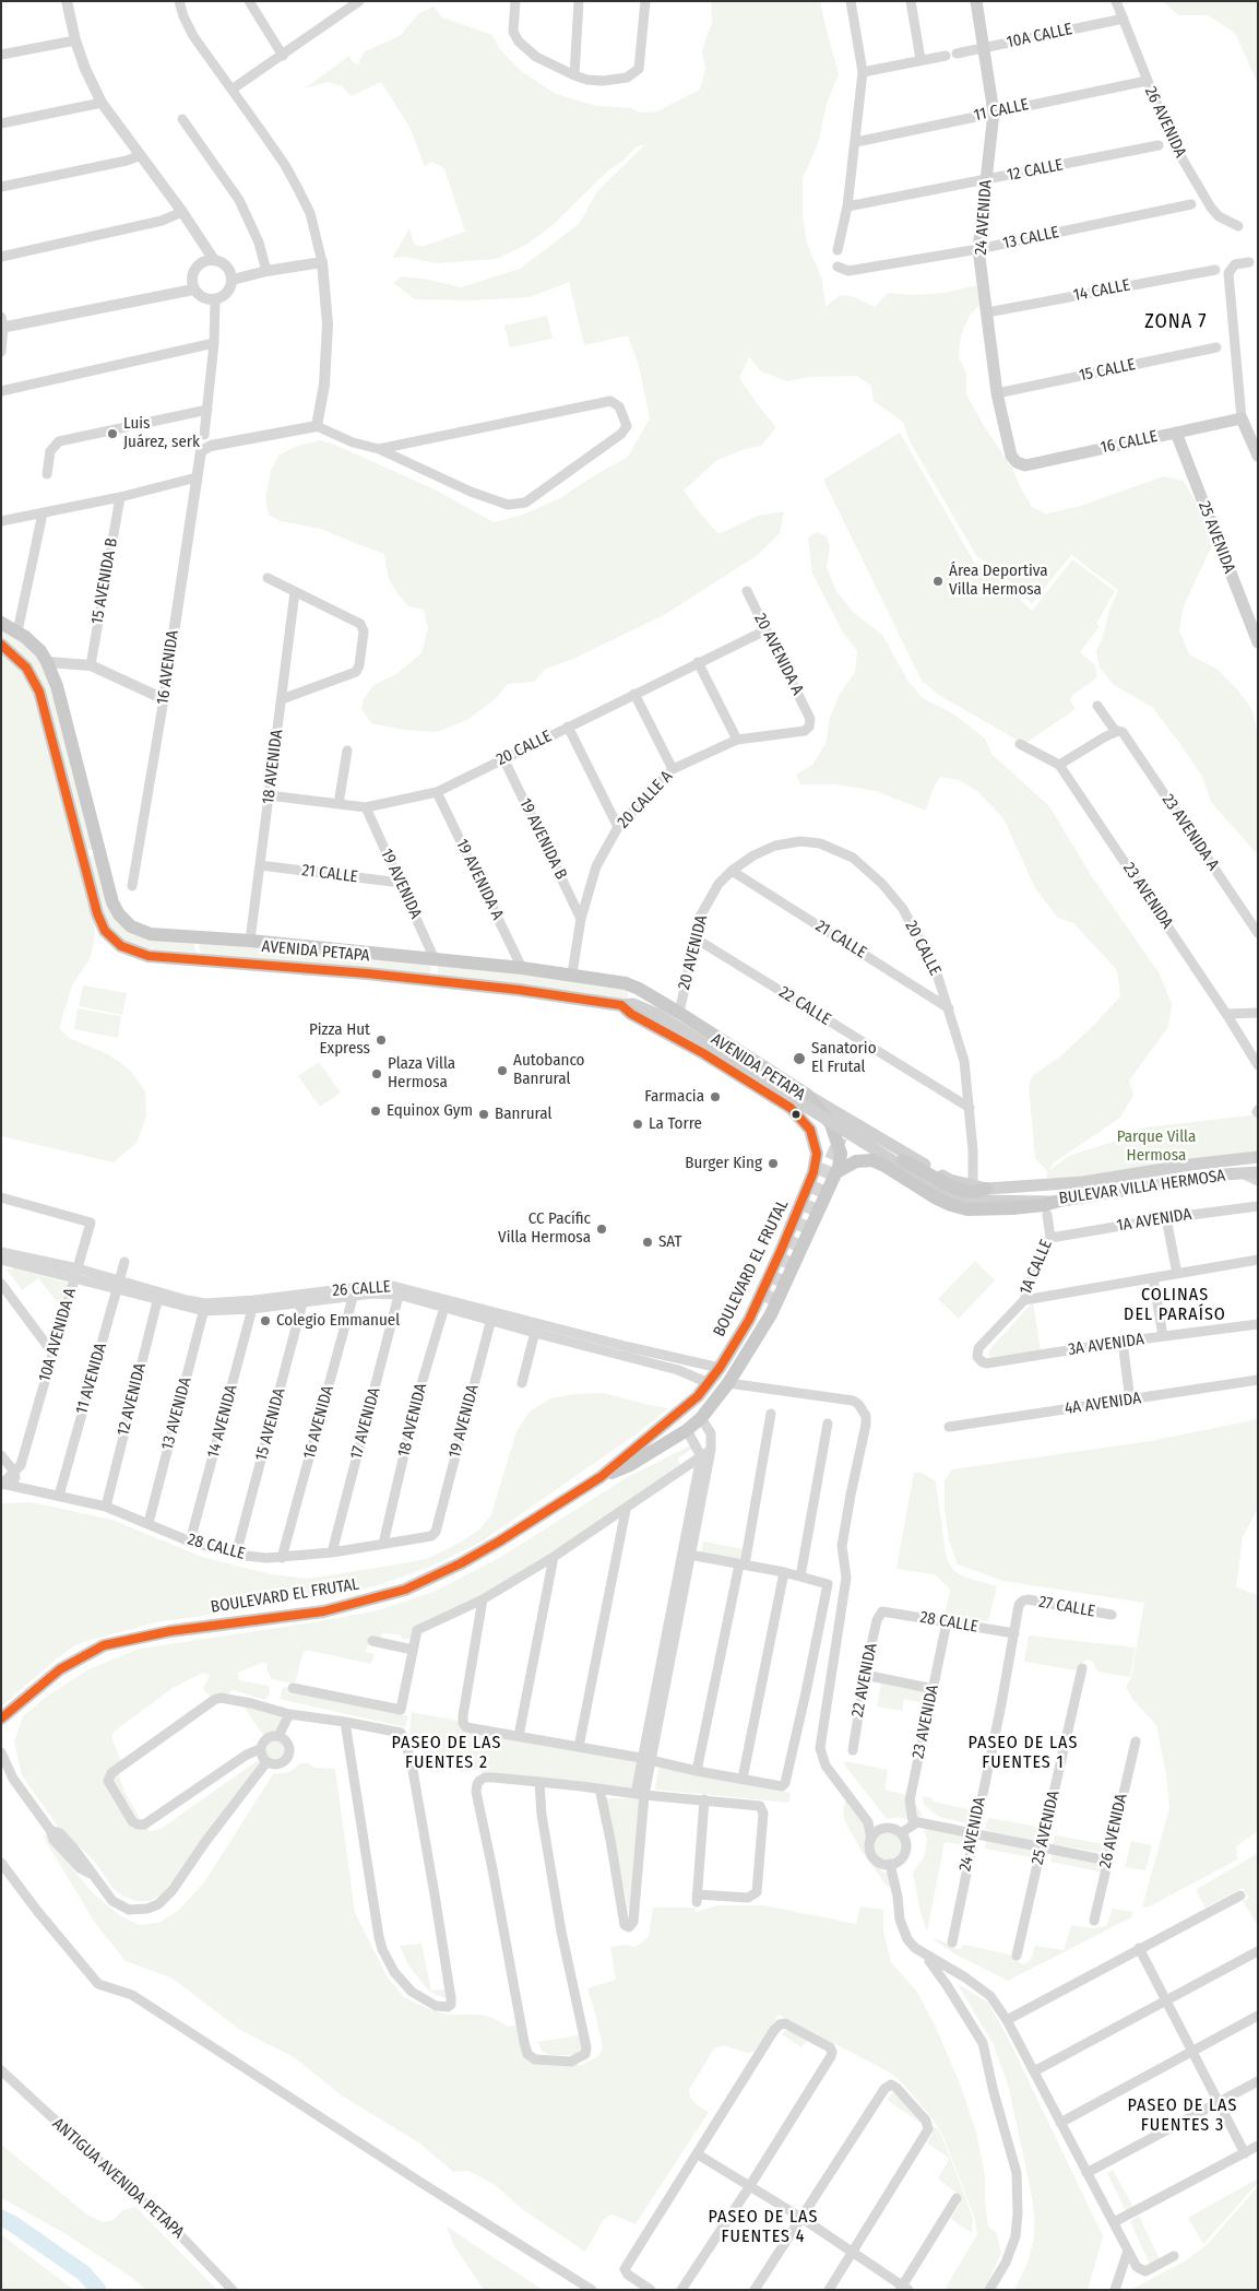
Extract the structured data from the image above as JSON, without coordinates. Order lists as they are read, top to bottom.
{
  "streets": {
    "main road": [
      "24 AVENIDA",
      "16 CALLE",
      "25 AVENIDA",
      "AVENIDA PETAPA",
      "BULEVAR VILLA HERMOSA",
      "BOULEVARD EL FRUTAL"
    ],
    "street": [
      "10A CALLE",
      "11 CALLE",
      "26 AVENIDA",
      "12 CALLE",
      "13 CALLE",
      "14 CALLE",
      "15 CALLE",
      "15 AVENIDA B",
      "20 AVENIDA A",
      "16 AVENIDA",
      "20 CALLE",
      "18 AVENIDA",
      "20 CALLE A",
      "23 AVENIDA A",
      "19 AVENIDA B",
      "21 CALLE",
      "19 AVENIDA A",
      "19 AVENIDA",
      "23 AVENIDA",
      "20 AVENIDA",
      "22 CALLE",
      "1A AVENIDA",
      "1A CALLE",
      "26 CALLE",
      "10A AVENIDA A",
      "3A AVENIDA",
      "11 AVENIDA",
      "12 AVENIDA",
      "4A AVENIDA",
      "13 AVENIDA",
      "14 AVENIDA",
      "17 AVENIDA",
      "15 AVENIDA",
      "28 CALLE",
      "27 CALLE",
      "22 AVENIDA",
      "ANTIGUA AVENIDA PETAPA"
    ]
  },
  "crossings": [
    ["10A CALLE", "26 AVENIDA"],
    ["10A CALLE", "24 AVENIDA"],
    ["11 CALLE", "26 AVENIDA"],
    ["11 CALLE", "24 AVENIDA"],
    ["12 CALLE", "24 AVENIDA"],
    ["24 AVENIDA", "13 CALLE"],
    ["24 AVENIDA", "14 CALLE"],
    ["24 AVENIDA", "15 CALLE"],
    ["24 AVENIDA", "16 CALLE"],
    ["24 AVENIDA", "28 CALLE"],
    ["24 AVENIDA", "27 CALLE"],
    ["16 CALLE", "25 AVENIDA"],
    ["20 AVENIDA A", "20 CALLE"],
    ["20 AVENIDA A", "20 CALLE A"],
    ["16 AVENIDA", "26 CALLE"],
    ["16 AVENIDA", "28 CALLE"],
    ["20 CALLE", "18 AVENIDA"],
    ["20 CALLE", "19 AVENIDA B"],
    ["20 CALLE", "21 CALLE"],
    ["20 CALLE", "19 AVENIDA A"],
    ["20 CALLE", "19 AVENIDA"],
    ["20 CALLE", "20 AVENIDA"],
    ["20 CALLE", "22 CALLE"],
    ["20 CALLE", "BULEVAR VILLA HERMOSA"],
    ["18 AVENIDA", "21 CALLE"],
    ["18 AVENIDA", "AVENIDA PETAPA"],
    ["18 AVENIDA", "26 CALLE"],
    ["18 AVENIDA", "28 CALLE"],
    ["20 CALLE A", "19 AVENIDA B"],
    ["20 CALLE A", "AVENIDA PETAPA"],
    ["21 CALLE", "19 AVENIDA"],
    ["21 CALLE", "20 AVENIDA"],
    ["19 AVENIDA A", "AVENIDA PETAPA"],
    ["19 AVENIDA", "AVENIDA PETAPA"],
    ["19 AVENIDA", "26 CALLE"],
    ["19 AVENIDA", "28 CALLE"],
    ["23 AVENIDA", "28 CALLE"],
    ["AVENIDA PETAPA", "20 AVENIDA"],
    ["AVENIDA PETAPA", "BULEVAR VILLA HERMOSA"],
    ["20 AVENIDA", "22 CALLE"],
    ["1A AVENIDA", "1A CALLE"],
    ["1A CALLE", "3A AVENIDA"],
    ["BOULEVARD EL FRUTAL", "26 CALLE"],
    ["26 CALLE", "10A AVENIDA A"],
    ["26 CALLE", "11 AVENIDA"],
    ["26 CALLE", "12 AVENIDA"],
    ["26 CALLE", "13 AVENIDA"],
    ["26 CALLE", "14 AVENIDA"],
    ["26 CALLE", "17 AVENIDA"],
    ["26 CALLE", "15 AVENIDA"],
    ["11 AVENIDA", "28 CALLE"],
    ["12 AVENIDA", "28 CALLE"],
    ["13 AVENIDA", "28 CALLE"],
    ["14 AVENIDA", "28 CALLE"],
    ["17 AVENIDA", "28 CALLE"],
    ["15 AVENIDA", "28 CALLE"],
    ["28 CALLE", "22 AVENIDA"]
  ],
  "districts": [
    "ZONA 7",
    "COLINAS DEL PARAÍSO",
    "PASEO DE LAS FUENTES 2",
    "PASEO DE LAS FUENTES 1",
    "PASEO DE LAS FUENTES 3",
    "PASEO DE LAS FUENTES 4"
  ],
  "parks": ["Parque Villa Hermosa"],
  "places": [
    "Luis Juárez, serk",
    "Área Deportiva Villa Hermosa",
    "Pizza Hut Express",
    "Sanatorio El Frutal",
    "Autobanco Banrural",
    "Plaza Villa Hermosa",
    "Farmacia",
    "Equinox Gym",
    "Banrural",
    "La Torre",
    "Burger King",
    "CC Pacífic Villa Hermosa",
    "SAT",
    "Colegio Emmanuel"
  ]
}
